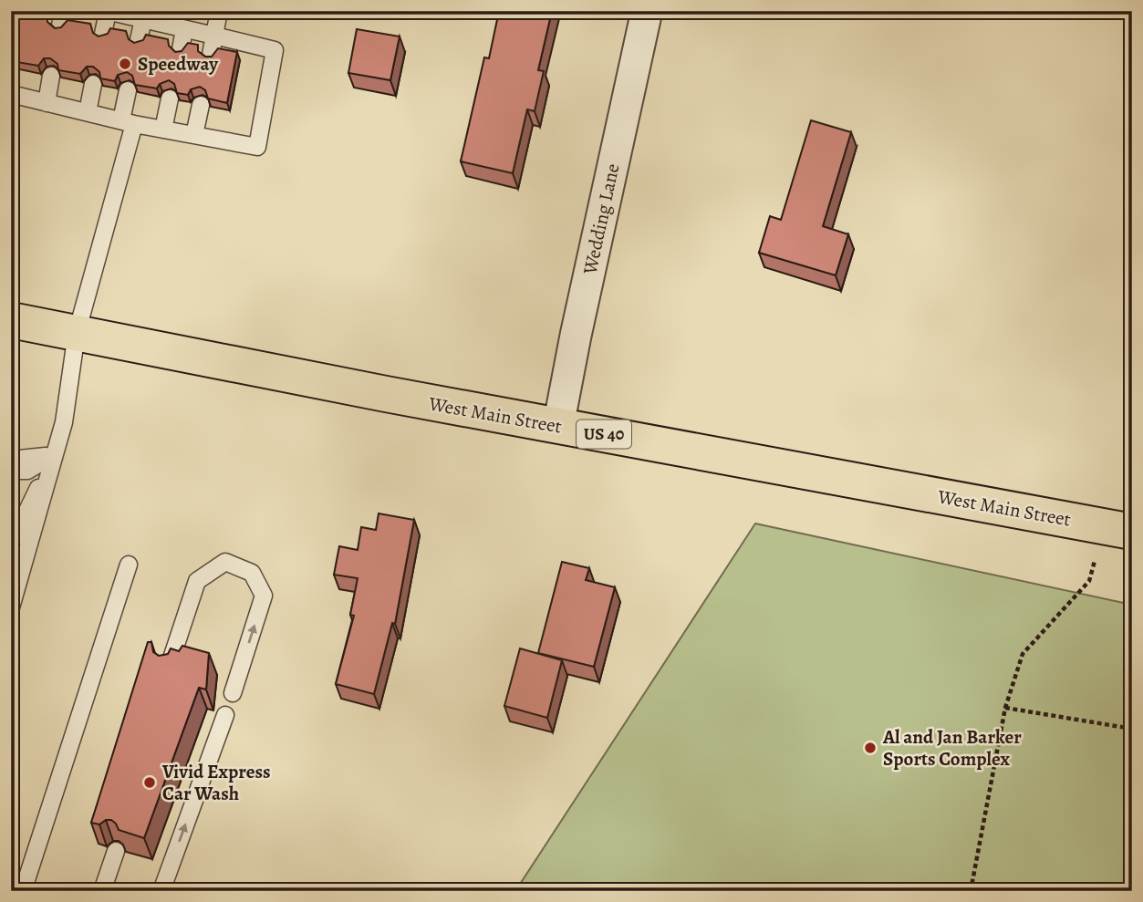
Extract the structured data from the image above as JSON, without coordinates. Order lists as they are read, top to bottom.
{
  "streets": {
    "main road": ["West Main Street", "US 40"],
    "street": ["Wedding Lane"]
  },
  "crossings": [
    ["Wedding Lane", "West Main Street"]
  ],
  "places": ["Speedway", "Al and Jan Barker Sports Complex", "Vivid Express Car Wash"]
}
